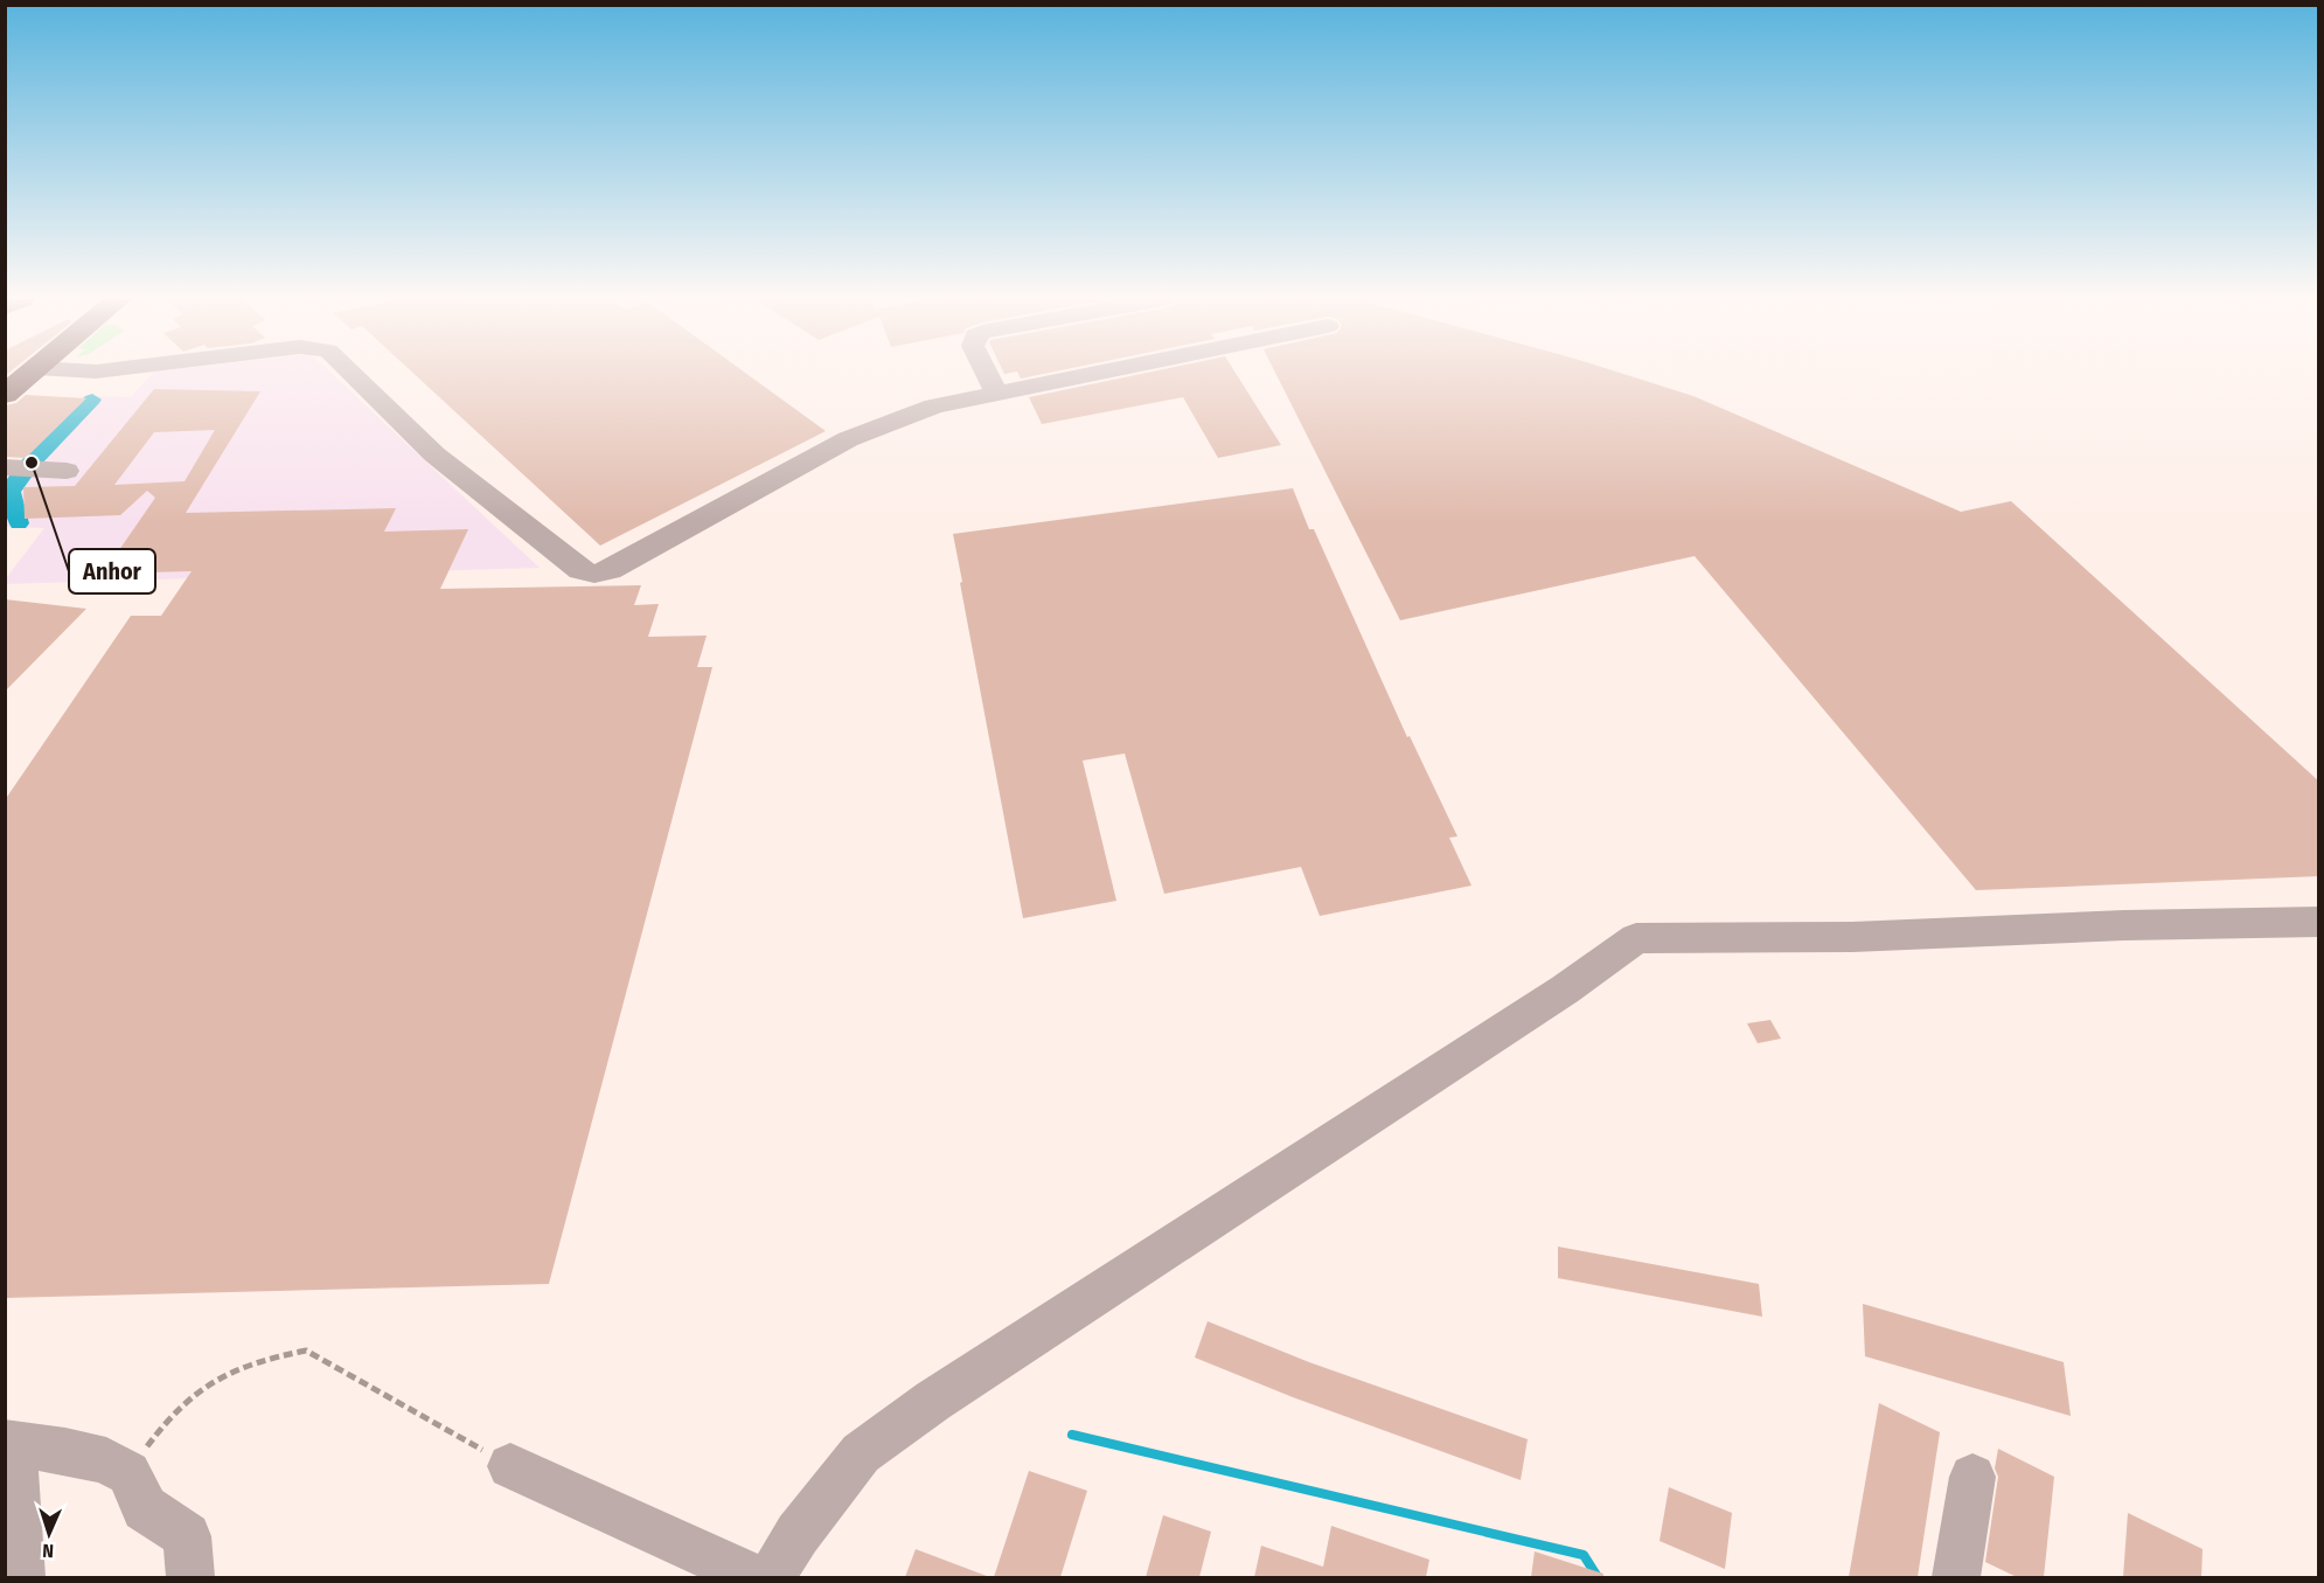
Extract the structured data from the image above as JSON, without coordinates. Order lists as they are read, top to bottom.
{
  "places": ["Anhor"],
  "north": "bottom"
}
